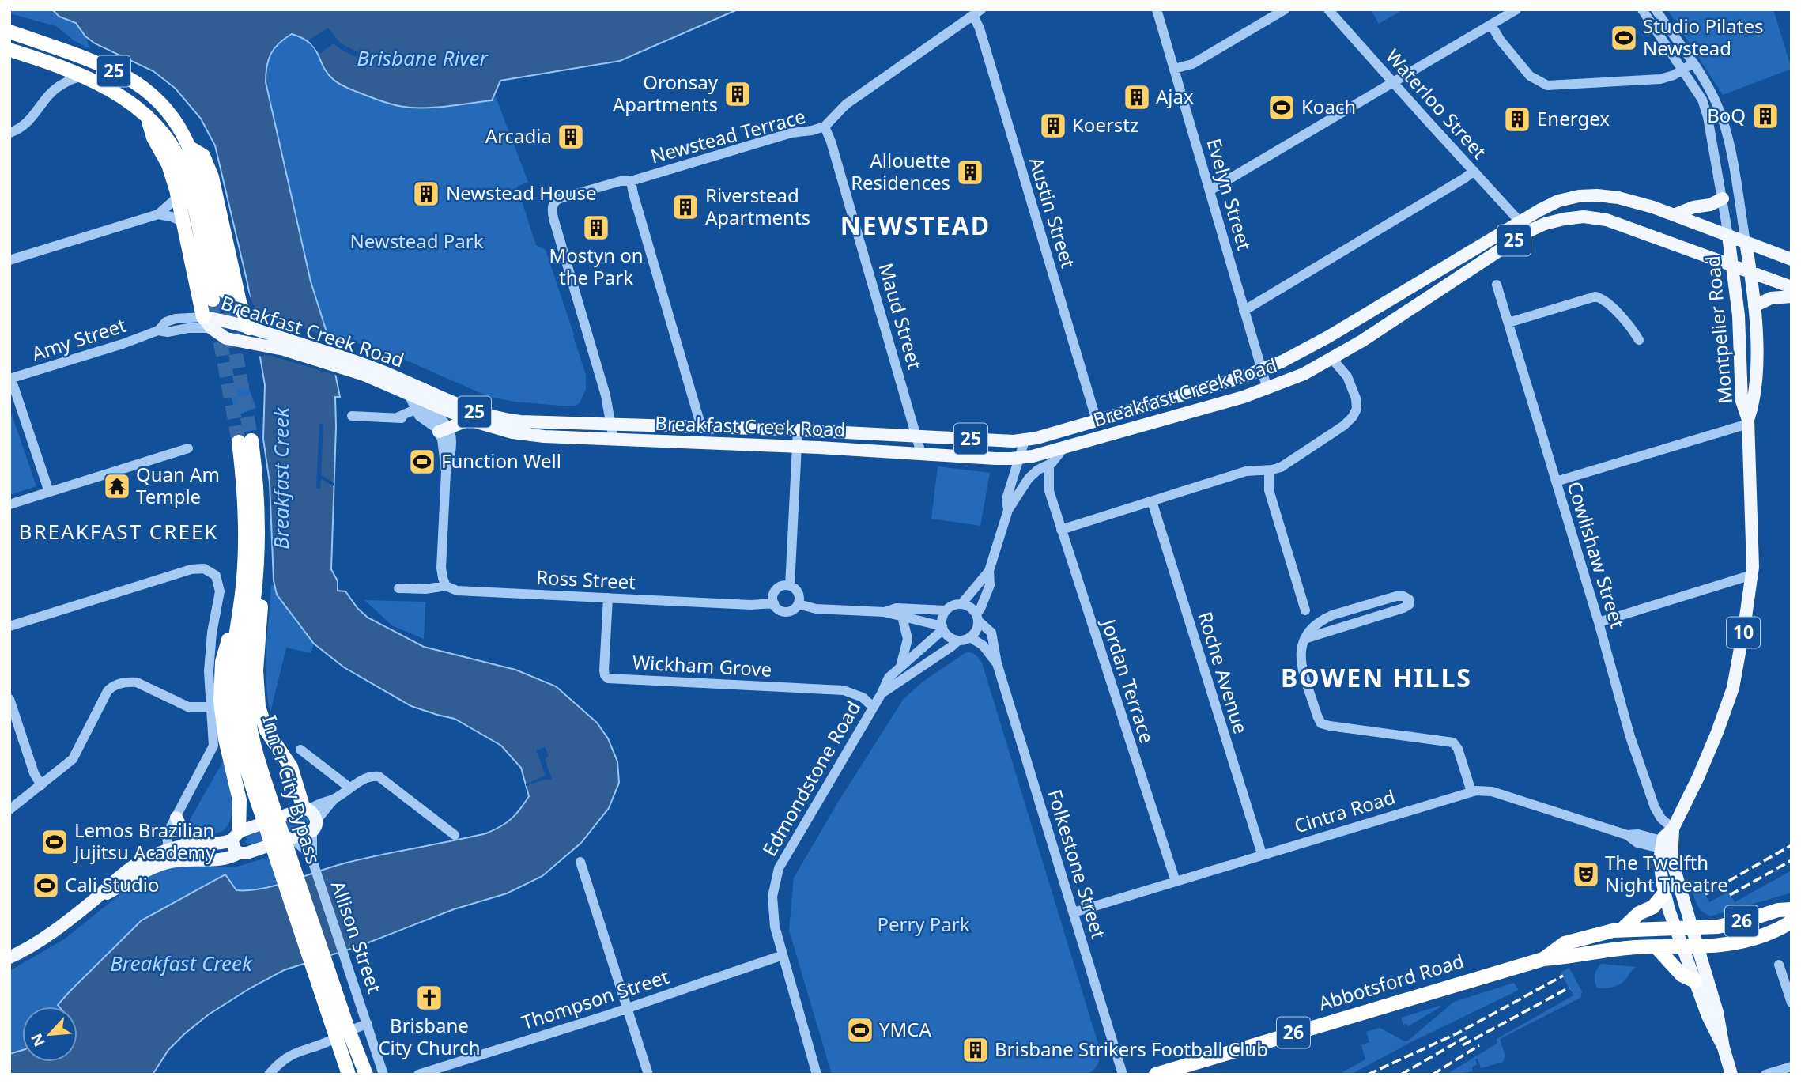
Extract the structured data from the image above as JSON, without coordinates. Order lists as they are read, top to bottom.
{
  "streets": {
    "highway": [
      "25",
      "Inner City Bypass",
      "26",
      "Abbotsford Road"
    ],
    "main road": ["Montpelier Road", "Breakfast Creek Road", "10"],
    "street": [
      "Waterloo Street",
      "Newstead Terrace",
      "Evelyn Street",
      "Austin Street",
      "Maud Street",
      "Amy Street",
      "Cowlishaw Street",
      "Ross Street",
      "Wickham Grove",
      "Roche Avenue",
      "Jordan Terrace",
      "Edmondstone Road",
      "Cintra Road",
      "Folkestone Street",
      "Allison Street",
      "Thompson Street"
    ]
  },
  "crossings": [
    ["25", "Montpelier Road"],
    ["25", "Breakfast Creek Road"],
    ["Waterloo Street", "Breakfast Creek Road"],
    ["Newstead Terrace", "Austin Street"],
    ["Newstead Terrace", "Maud Street"],
    ["Newstead Terrace", "Breakfast Creek Road"],
    ["Evelyn Street", "Breakfast Creek Road"],
    ["Austin Street", "Breakfast Creek Road"],
    ["Maud Street", "Breakfast Creek Road"],
    ["Montpelier Road", "Breakfast Creek Road"],
    ["Montpelier Road", "Cowlishaw Street"],
    ["Montpelier Road", "Cintra Road"],
    ["Breakfast Creek Road", "Amy Street"],
    ["Ross Street", "Wickham Grove"],
    ["Wickham Grove", "Edmondstone Road"],
    ["Roche Avenue", "Cintra Road"],
    ["Jordan Terrace", "Cintra Road"],
    ["Edmondstone Road", "Folkestone Street"],
    ["Edmondstone Road", "Thompson Street"],
    ["Cintra Road", "Folkestone Street"],
    ["26", "Abbotsford Road"]
  ],
  "districts": ["NEWSTEAD", "BREAKFAST CREEK", "BOWEN HILLS"],
  "water": ["Brisbane River", "Breakfast Creek"],
  "parks": ["Newstead Park", "Perry Park"],
  "places": {
    "sports": [
      "Studio Pilates Newstead",
      "Koach",
      "Function Well",
      "Lemos Brazilian Jujitsu Academy",
      "Cali Studio",
      "YMCA"
    ],
    "building": [
      "Oronsay Apartments",
      "Ajax",
      "BoQ",
      "Energex",
      "Koerstz",
      "Arcadia",
      "Allouette Residences",
      "Newstead House",
      "Riverstead Apartments",
      "Mostyn on the Park",
      "Brisbane Strikers Football Club"
    ],
    "temple": ["Quan Am Temple"],
    "theatre": ["The Twelfth Night Theatre"],
    "church": ["Brisbane City Church"]
  },
  "north": "bottom left"
}
